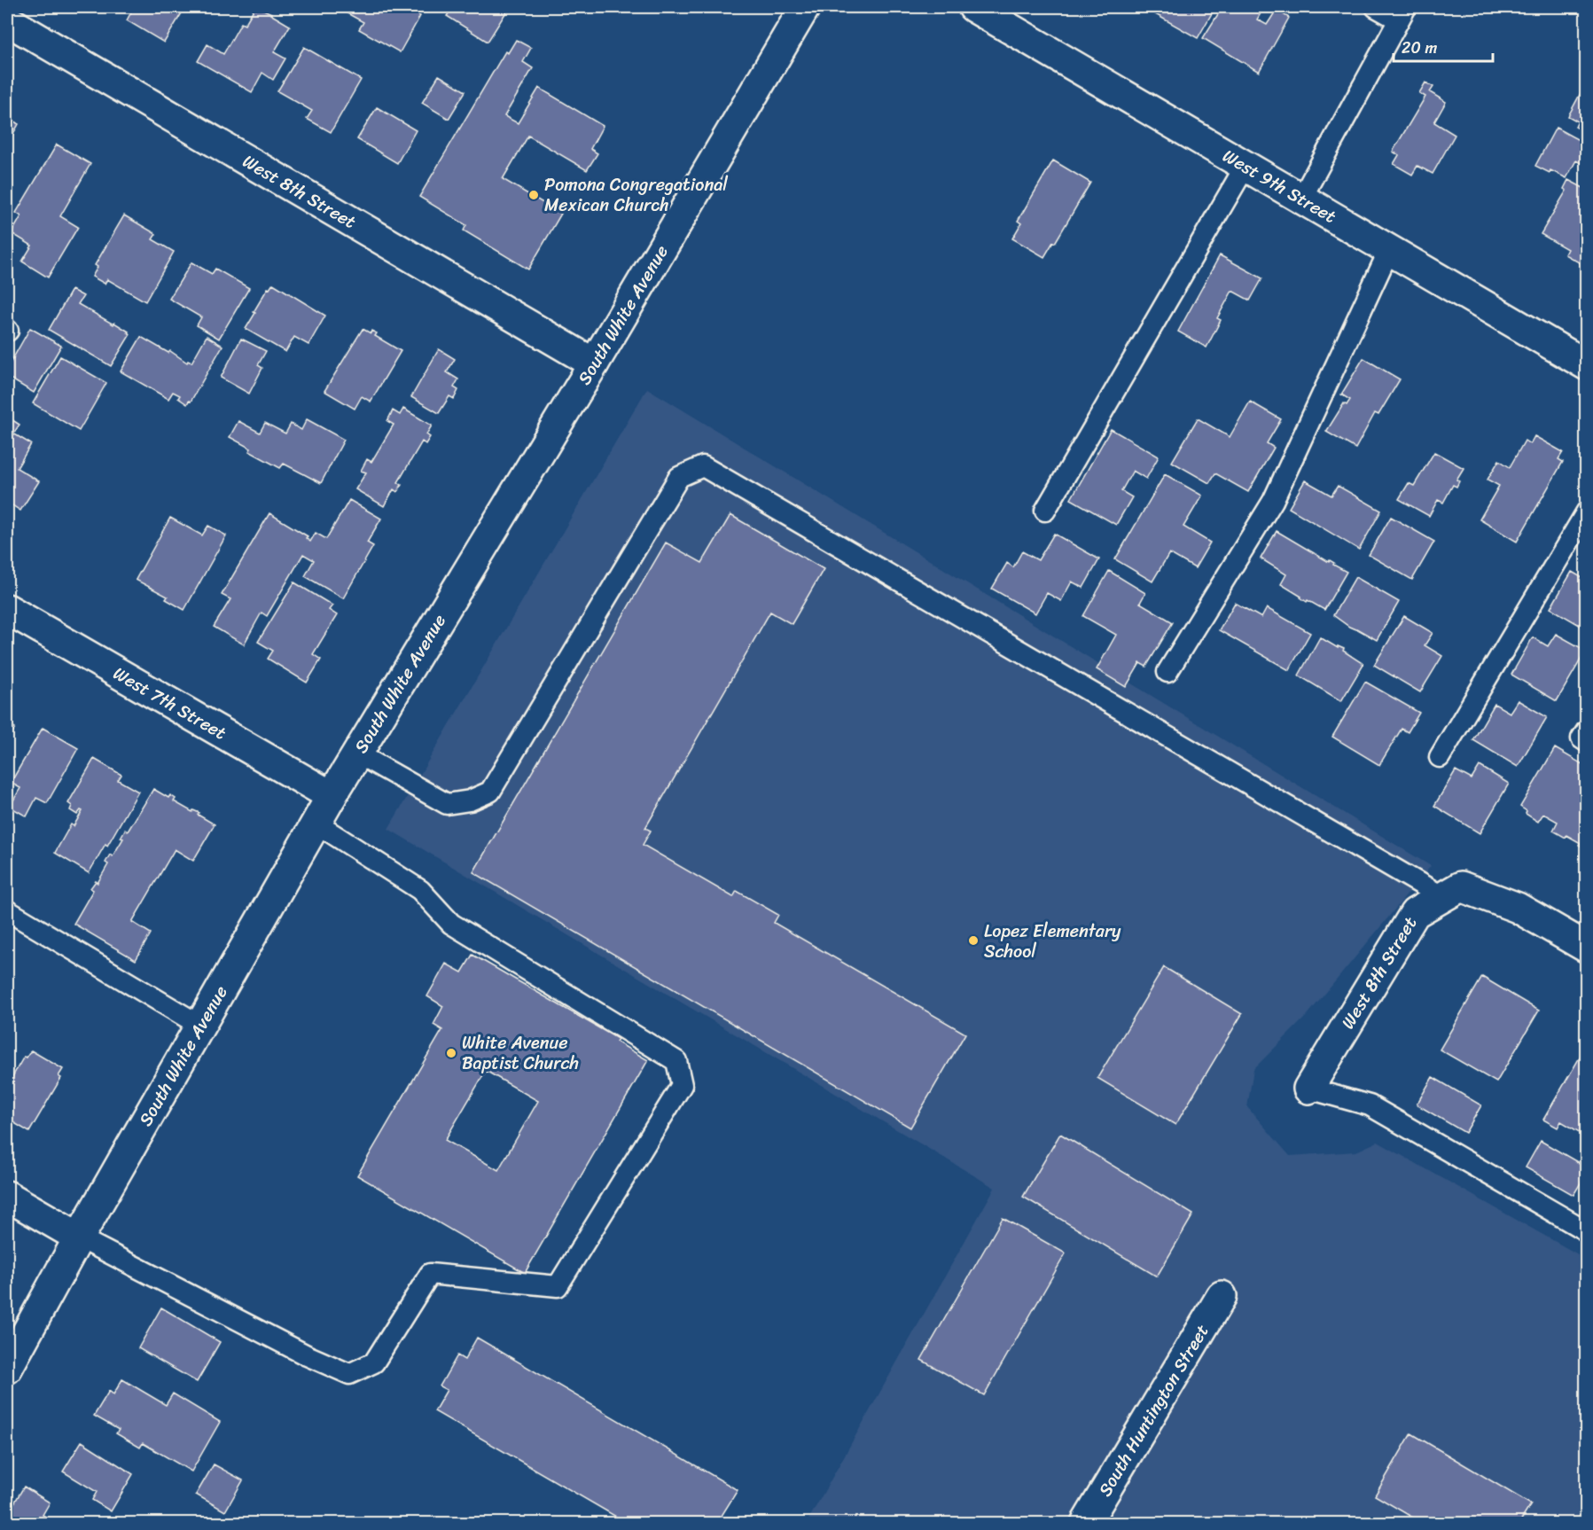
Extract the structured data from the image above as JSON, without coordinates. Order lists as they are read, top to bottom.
{
  "streets": {
    "street": [
      "West 9th Street",
      "West 8th Street",
      "South White Avenue",
      "West 7th Street",
      "South Huntington Street"
    ]
  },
  "crossings": [
    ["West 8th Street", "South White Avenue"],
    ["South White Avenue", "West 7th Street"]
  ],
  "places": ["Pomona Congregational Mexican Church", "Lopez Elementary School", "White Avenue Baptist Church"],
  "scale_bar": "20 m"
}
